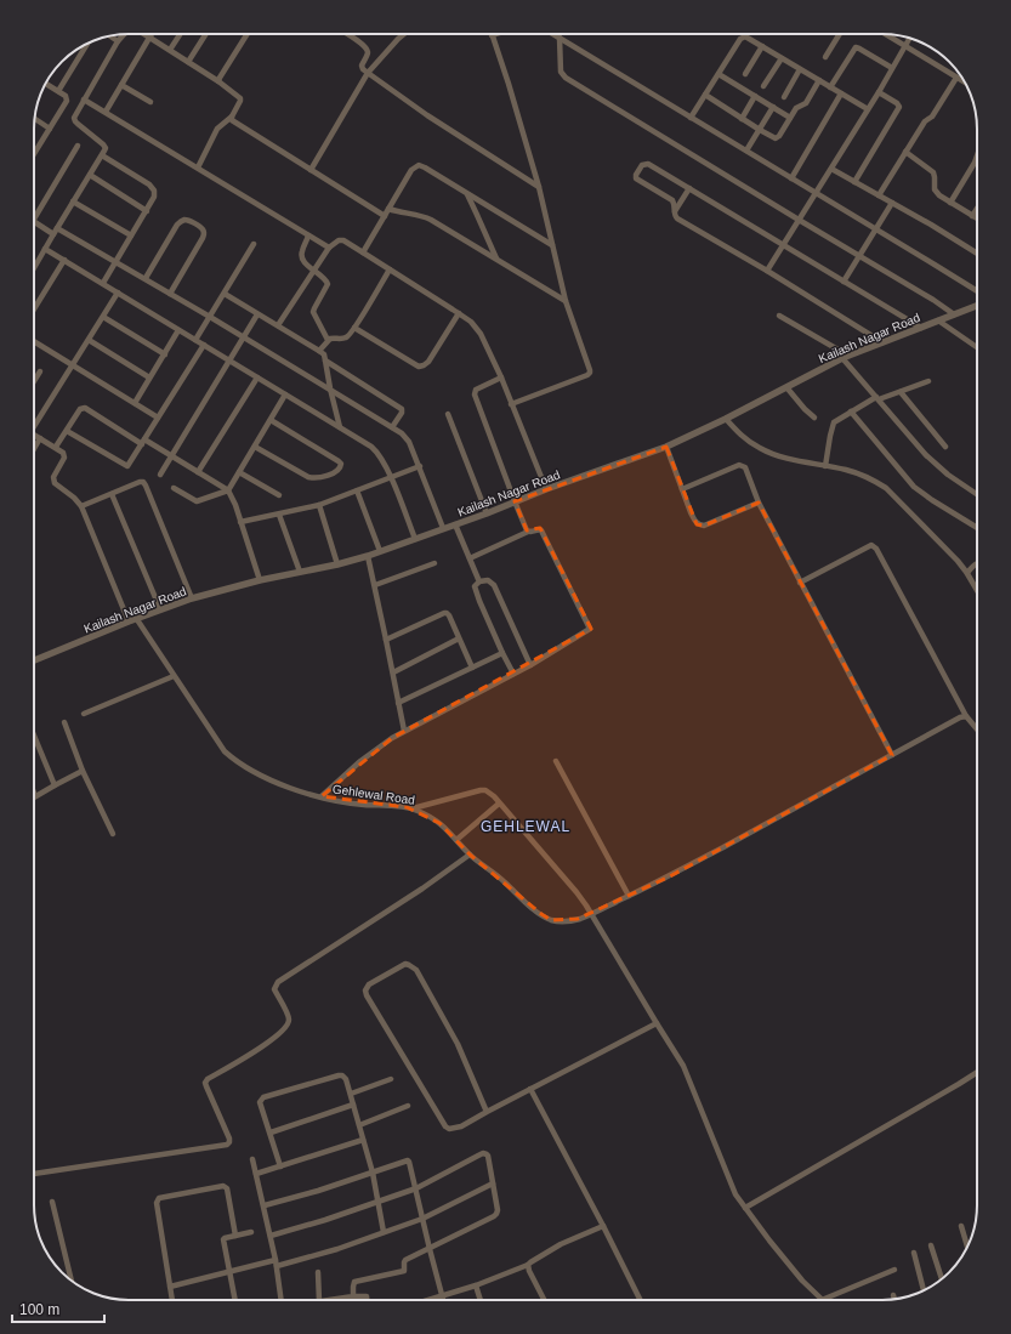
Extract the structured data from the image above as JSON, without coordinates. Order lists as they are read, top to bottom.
{
  "streets": {
    "street": ["Kailash Nagar Road", "Gehlewal Road"]
  },
  "crossings": [
    ["Kailash Nagar Road", "Gehlewal Road"]
  ],
  "districts": ["GEHLEWAL"],
  "scale_bar": "100 m"
}
